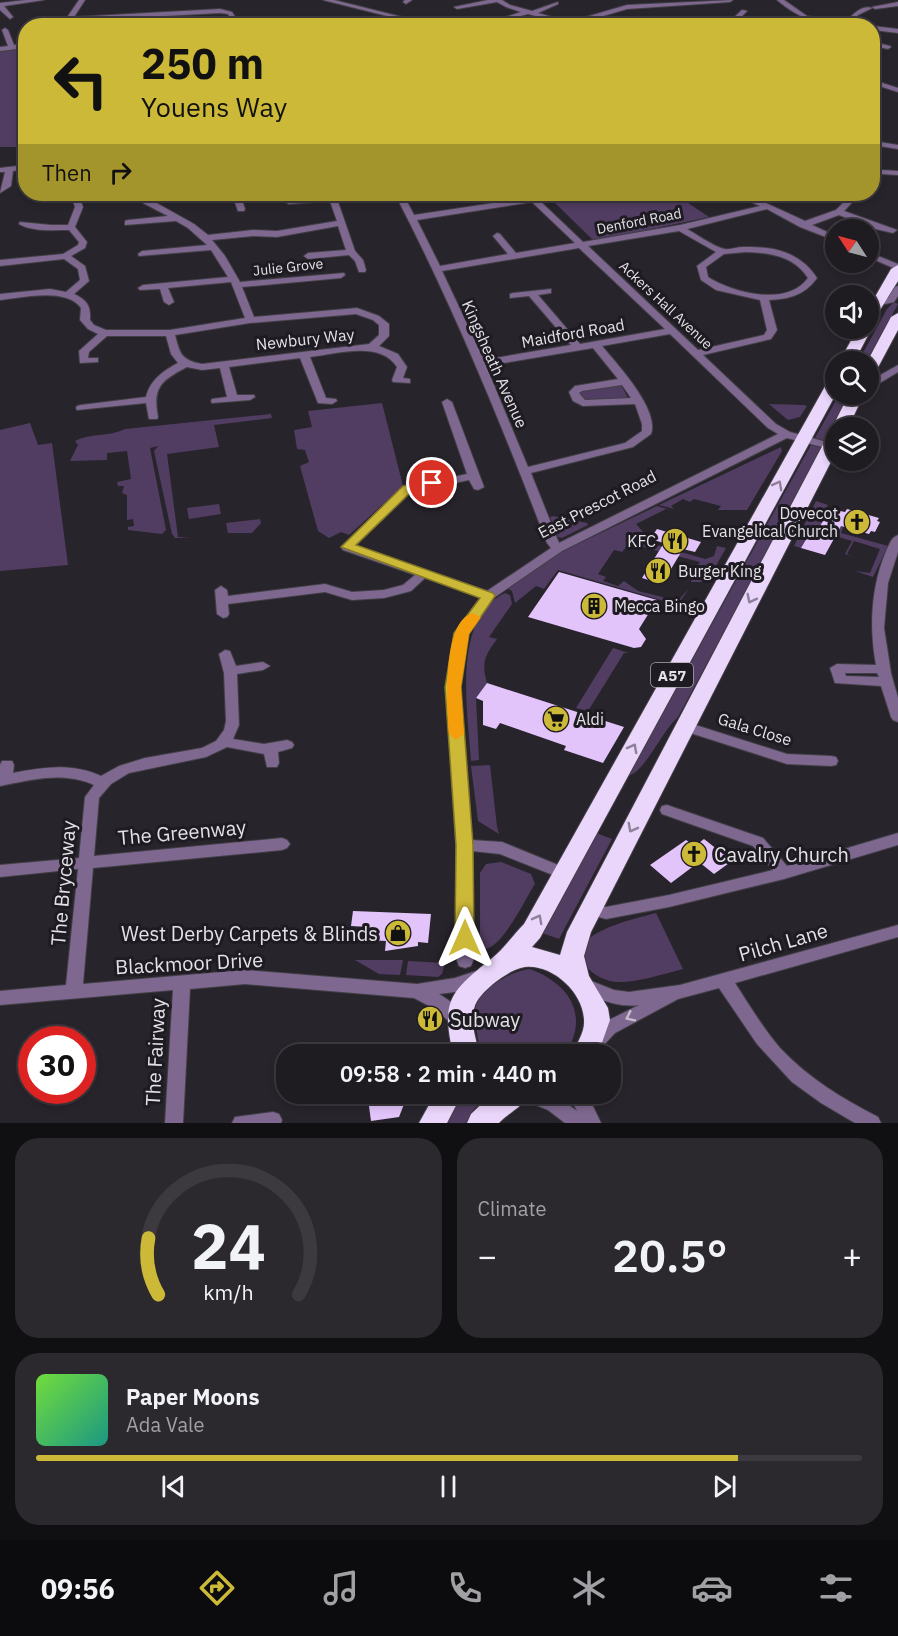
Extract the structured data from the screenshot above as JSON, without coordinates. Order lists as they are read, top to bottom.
{
  "streets": {
    "highway": ["A57"],
    "street": [
      "Denford Road",
      "Julie Grove",
      "Ackers Hall Avenue",
      "Maidford Road",
      "Newbury Way",
      "Kingsheath Avenue",
      "East Prescot Road",
      "Gala Close",
      "The Greenway",
      "The Bryceway",
      "Pilch Lane",
      "Blackmoor Drive",
      "The Fairway"
    ]
  },
  "crossings": [
    ["Denford Road", "Ackers Hall Avenue"],
    ["Denford Road", "Kingsheath Avenue"],
    ["Ackers Hall Avenue", "Maidford Road"],
    ["Ackers Hall Avenue", "East Prescot Road"],
    ["Ackers Hall Avenue", "A57"],
    ["Maidford Road", "Kingsheath Avenue"],
    ["Kingsheath Avenue", "East Prescot Road"],
    ["East Prescot Road", "A57"],
    ["A57", "Gala Close"],
    ["A57", "Pilch Lane"],
    ["A57", "Blackmoor Drive"],
    ["The Greenway", "The Bryceway"],
    ["The Bryceway", "Blackmoor Drive"],
    ["Blackmoor Drive", "The Fairway"]
  ],
  "places": {
    "church": ["Dovecot Evangelical Church", "Cavalry Church"],
    "restaurant": ["KFC", "Burger King", "Subway"],
    "building": ["Mecca Bingo"],
    "supermarket": ["Aldi"],
    "shop": ["West Derby Carpets & Blinds"]
  },
  "north": "top left",
  "page": {
    "turn": ["250 m", "Youens Way"],
    "then": "Then",
    "limit": "30",
    "trip": "09:58 · 2 min · 440 m",
    "tile": "Climate",
    "heat": ["−", "20.5°", "+"],
    "song": ["Paper Moons", "Ada Vale"],
    "tabs": "09:56",
    "gauge": ["24", "km/h"]
  }
}
